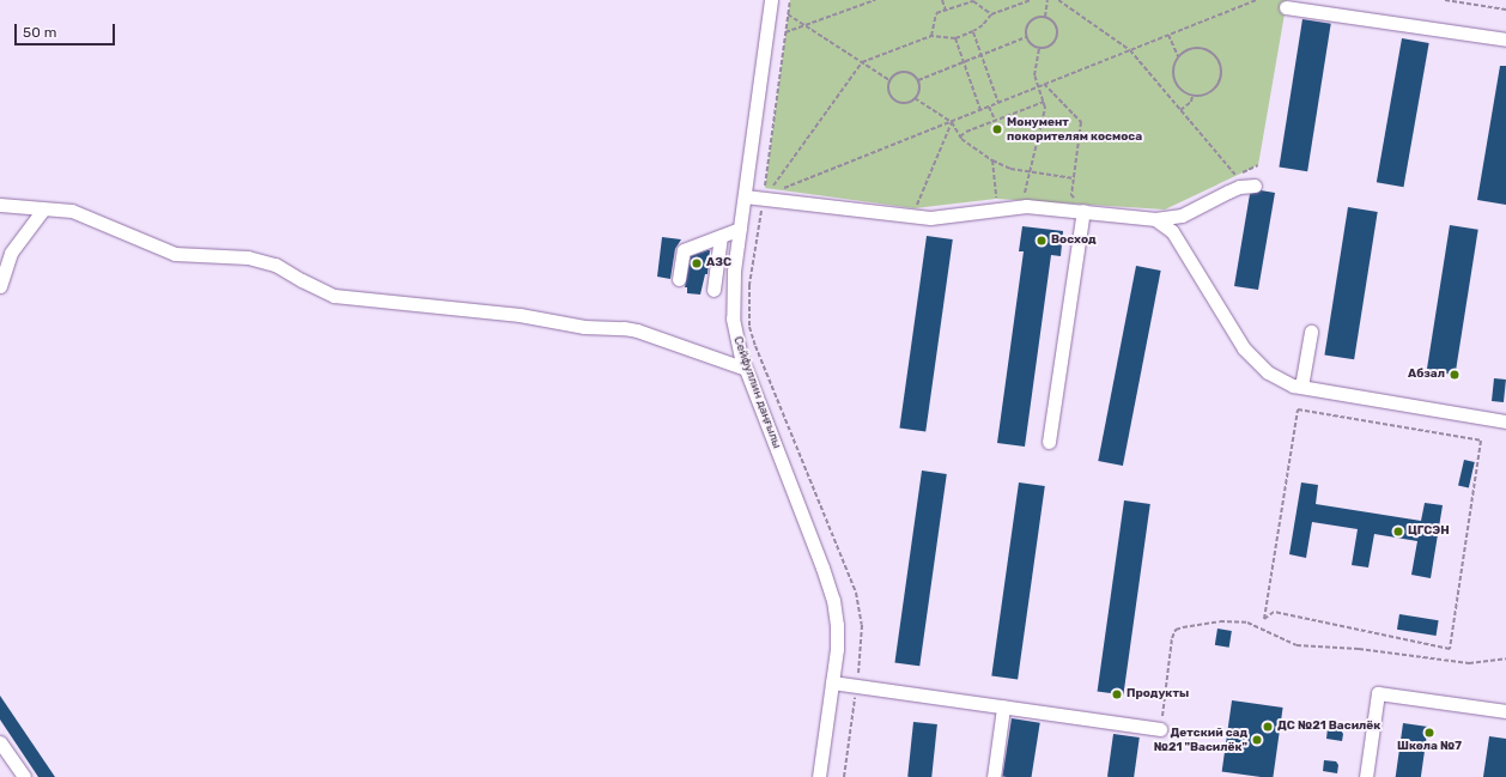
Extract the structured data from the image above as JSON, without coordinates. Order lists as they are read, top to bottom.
{
  "streets": {
    "street": ["Сейфуллин даңғылы"]
  },
  "places": [
    "Монумент покорителям космоса",
    "Восход",
    "АЗС",
    "Абзал",
    "ЦГСЭН",
    "Продукты",
    "ДС №21 Василёк",
    "Школа №7",
    "Детский сад №21 \"Василёк\""
  ],
  "scale_bar": "50 m"
}
